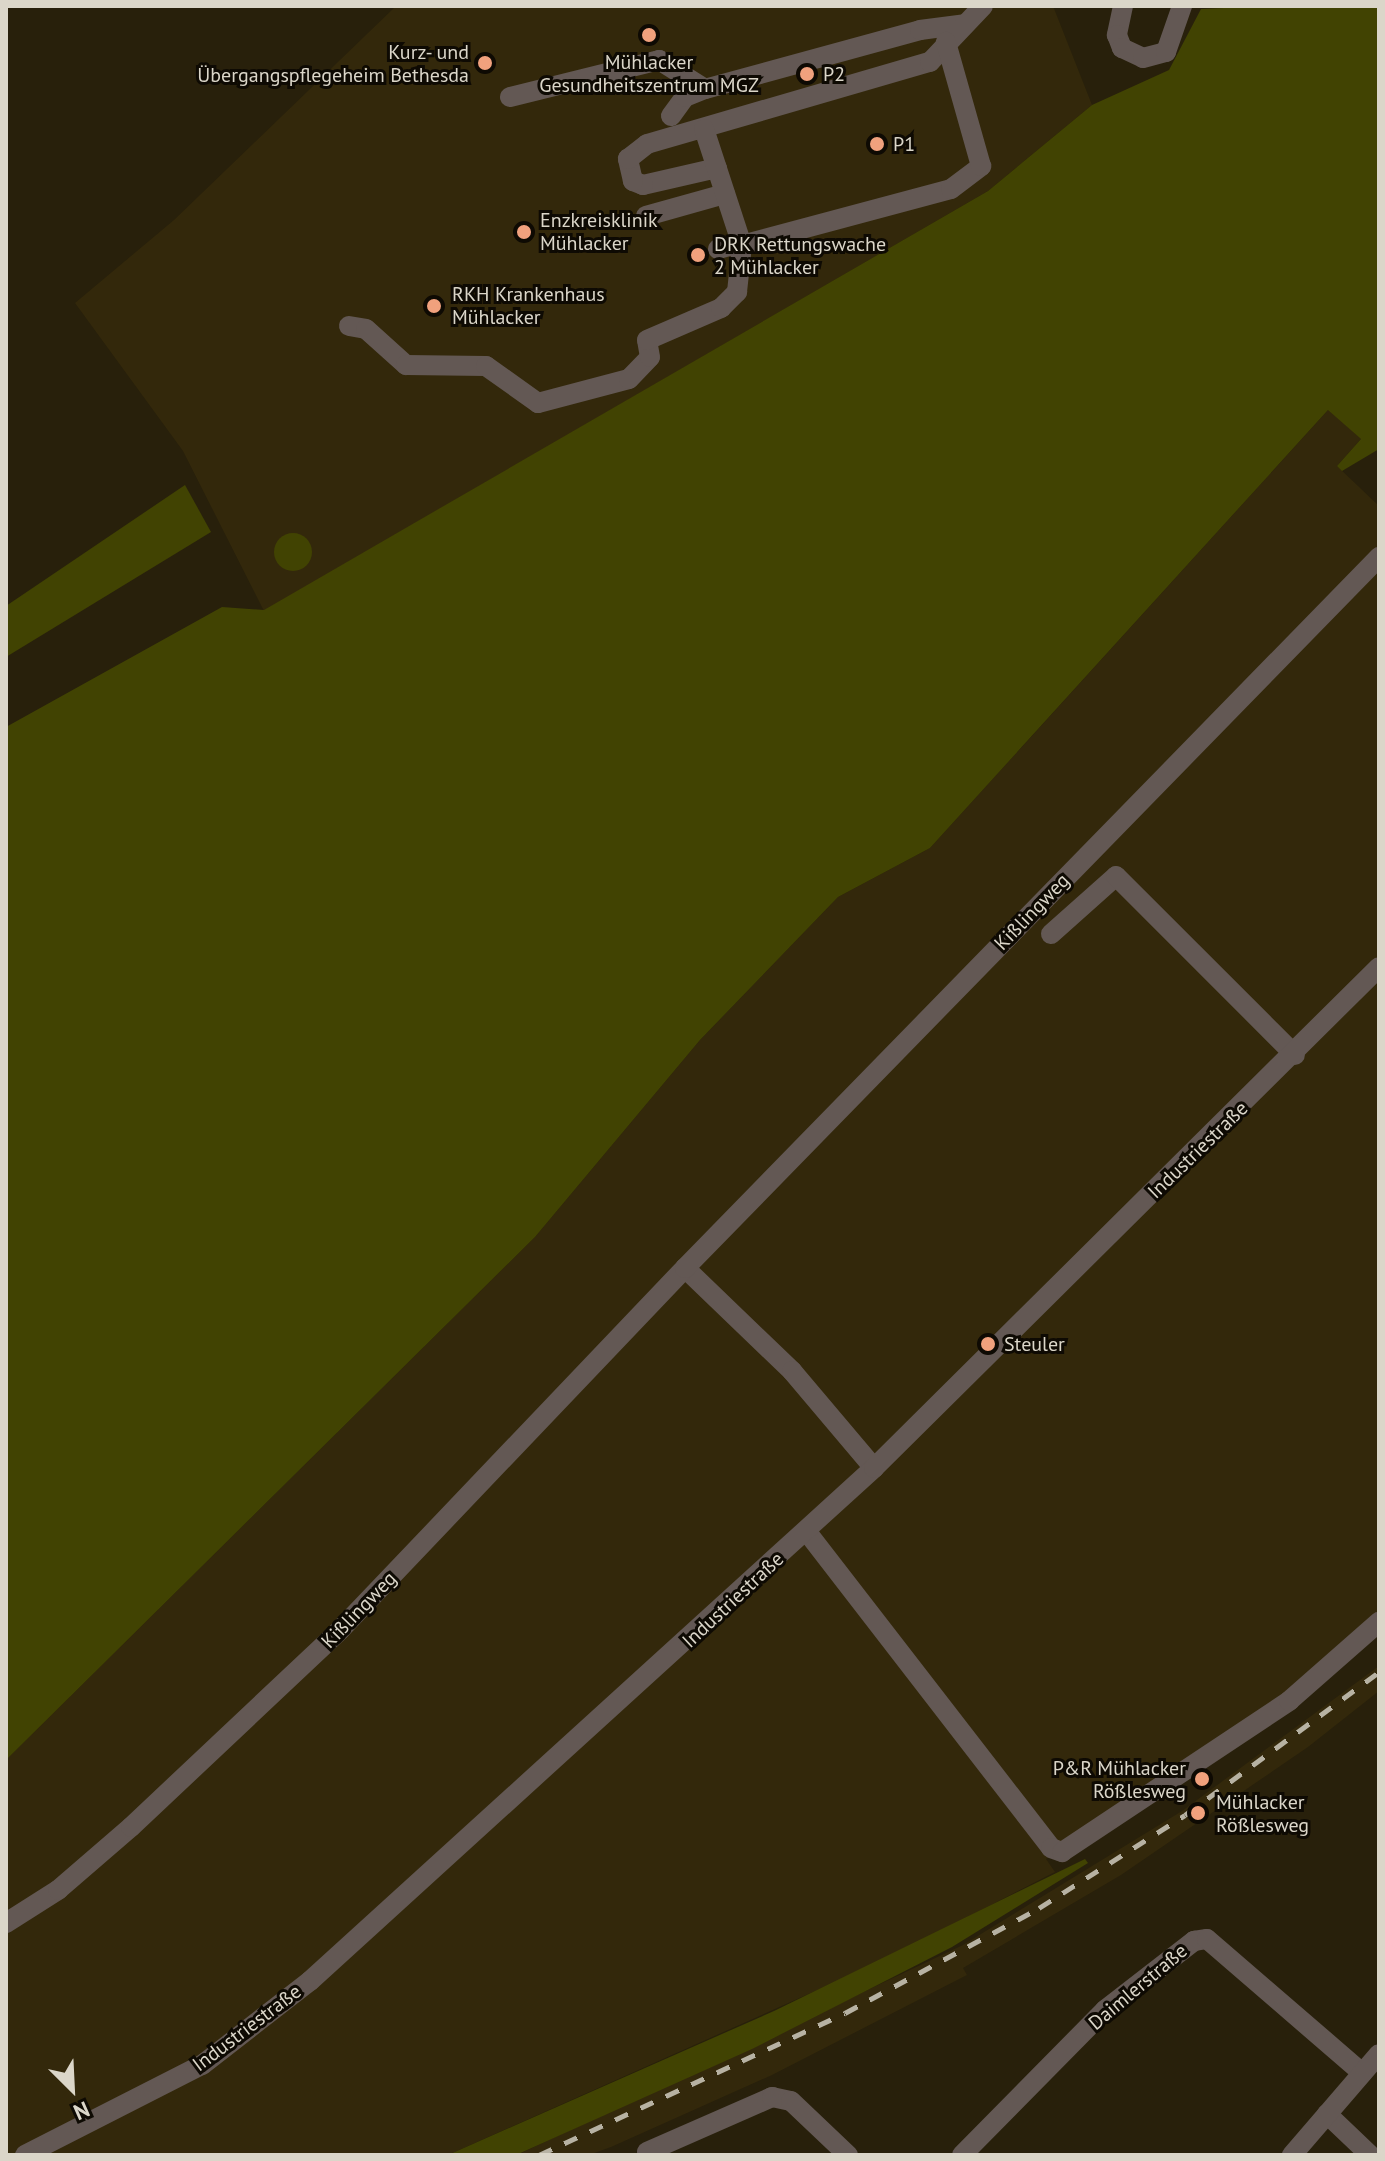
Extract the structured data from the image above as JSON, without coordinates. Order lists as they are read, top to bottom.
{
  "streets": {
    "street": ["Kißlingweg", "Industriestraße", "Daimlerstraße"]
  },
  "places": [
    "Mühlacker Gesundheitszentrum MGZ",
    "Kurz- und Übergangspflegeheim Bethesda",
    "P2",
    "P1",
    "Enzkreisklinik Mühlacker",
    "DRK Rettungswache 2 Mühlacker",
    "RKH Krankenhaus Mühlacker",
    "Steuler",
    "P&R Mühlacker Rößlesweg",
    "Mühlacker Rößlesweg"
  ],
  "north": "bottom right"
}
